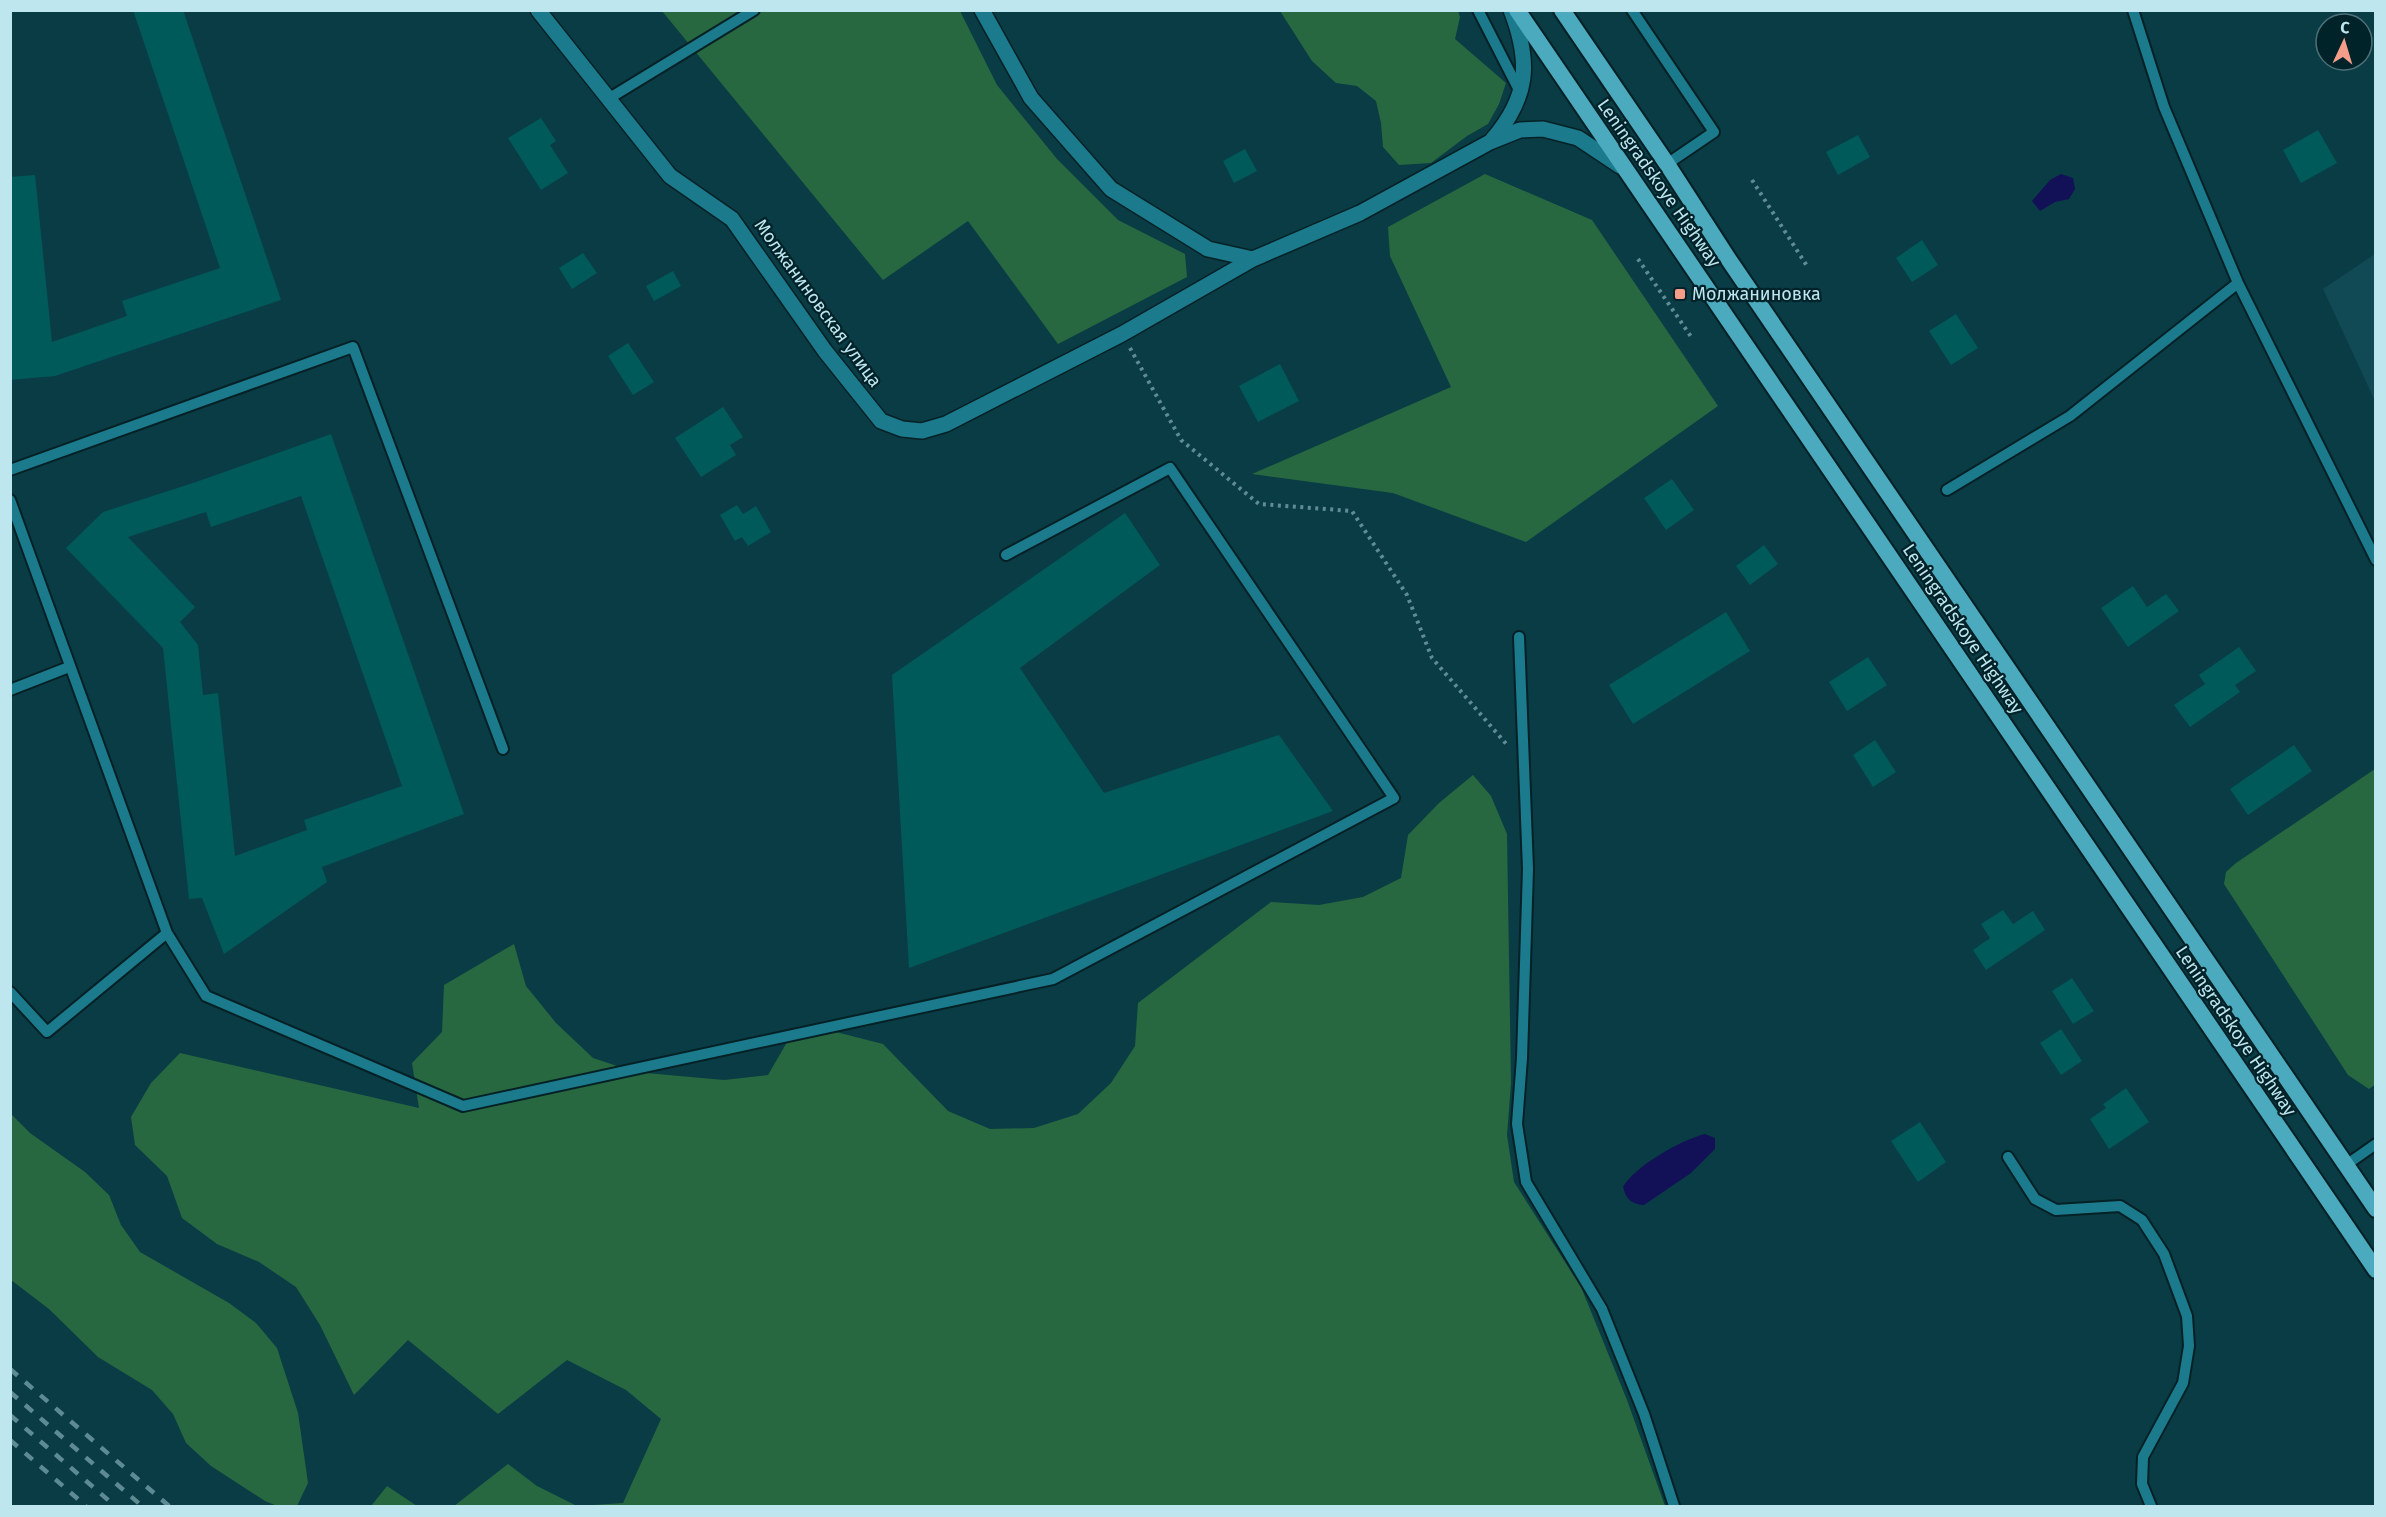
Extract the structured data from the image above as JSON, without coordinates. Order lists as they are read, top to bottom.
{
  "streets": {
    "highway": ["Leningradskoye Highway"],
    "street": ["Молжаниновская улица"]
  },
  "crossings": [
    ["Leningradskoye Highway", "Молжаниновская улица"]
  ],
  "places": {
    "transit": ["Молжаниновка"]
  },
  "north": "top"
}
